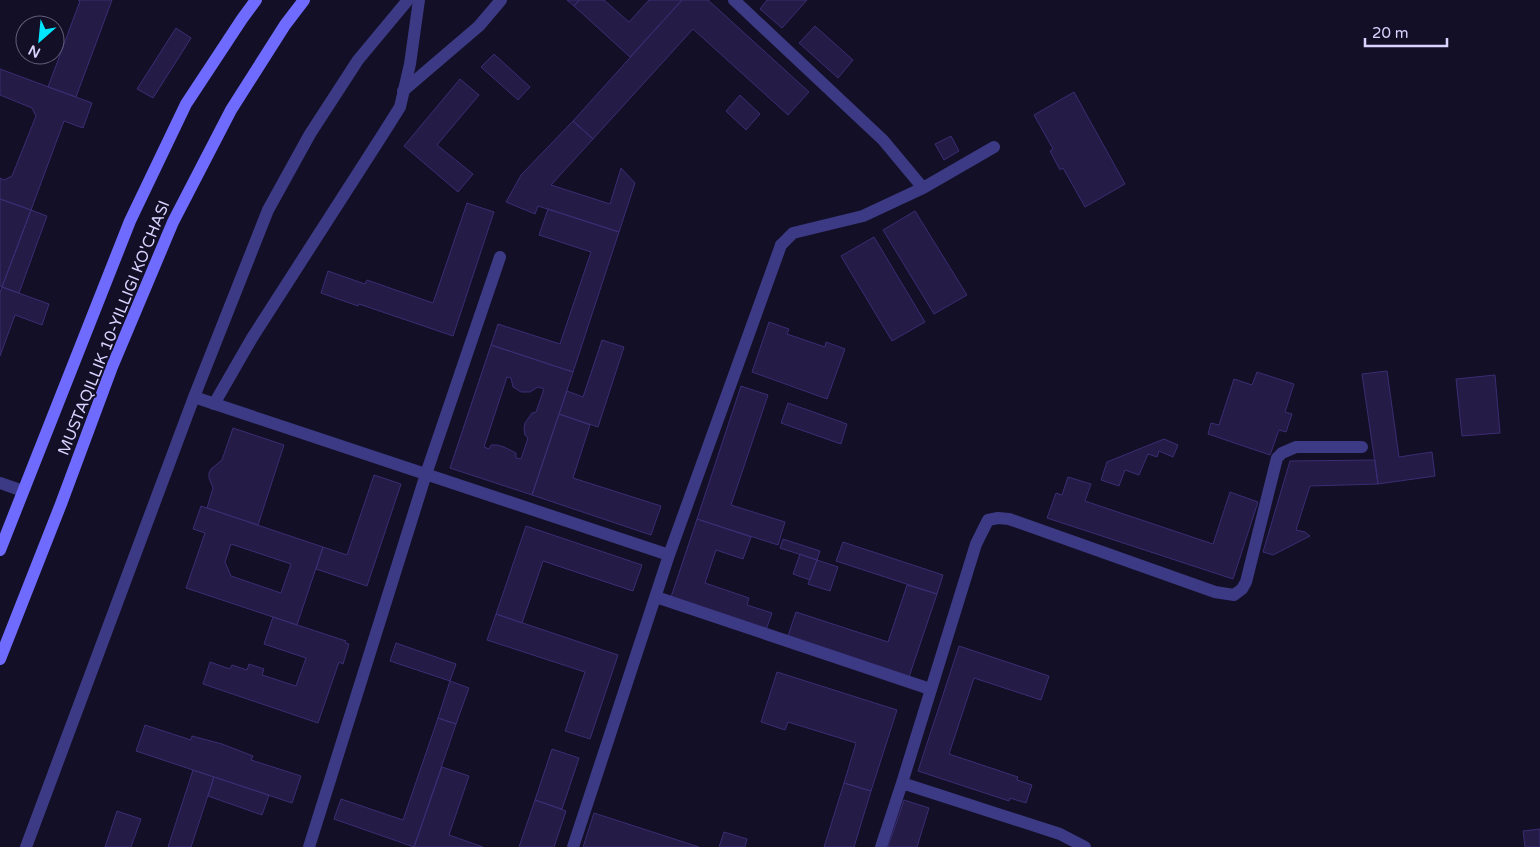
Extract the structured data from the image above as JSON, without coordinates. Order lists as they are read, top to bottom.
{
  "streets": {
    "main road": ["MUSTAQILLIK 10-YILLIGI KO'CHASI"]
  },
  "scale_bar": "20 m",
  "north": "bottom left"
}
